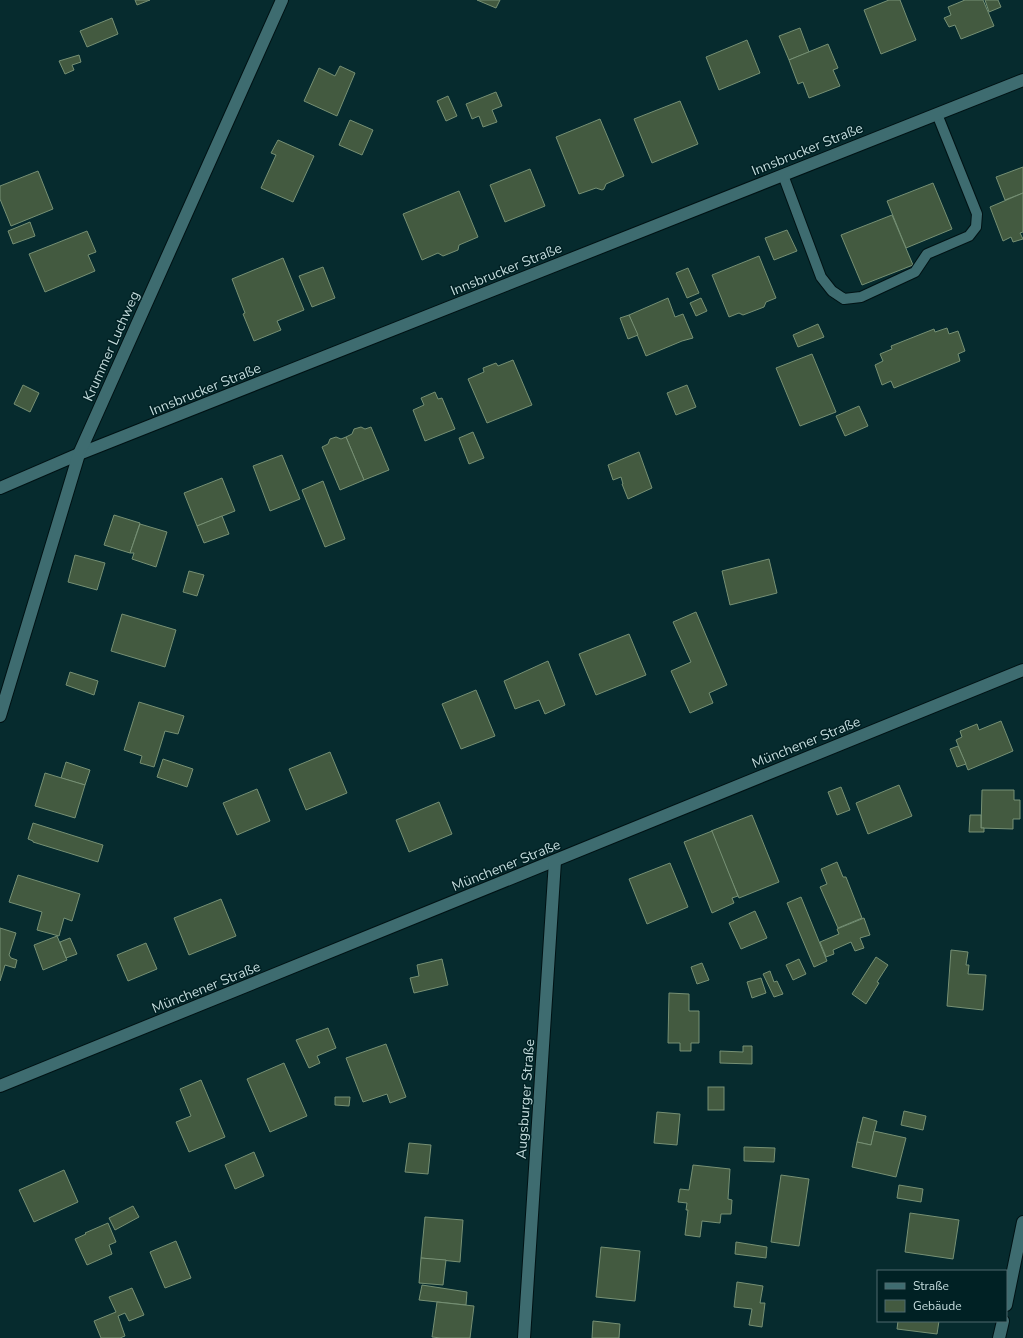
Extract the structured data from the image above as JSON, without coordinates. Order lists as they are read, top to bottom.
{
  "streets": {
    "street": [
      "Innsbrucker Straße",
      "Krummer Luchweg",
      "Münchener Straße",
      "Augsburger Straße"
    ]
  },
  "crossings": [
    ["Innsbrucker Straße", "Krummer Luchweg"],
    ["Münchener Straße", "Augsburger Straße"]
  ],
  "legend": ["Straße", "Gebäude"]
}
